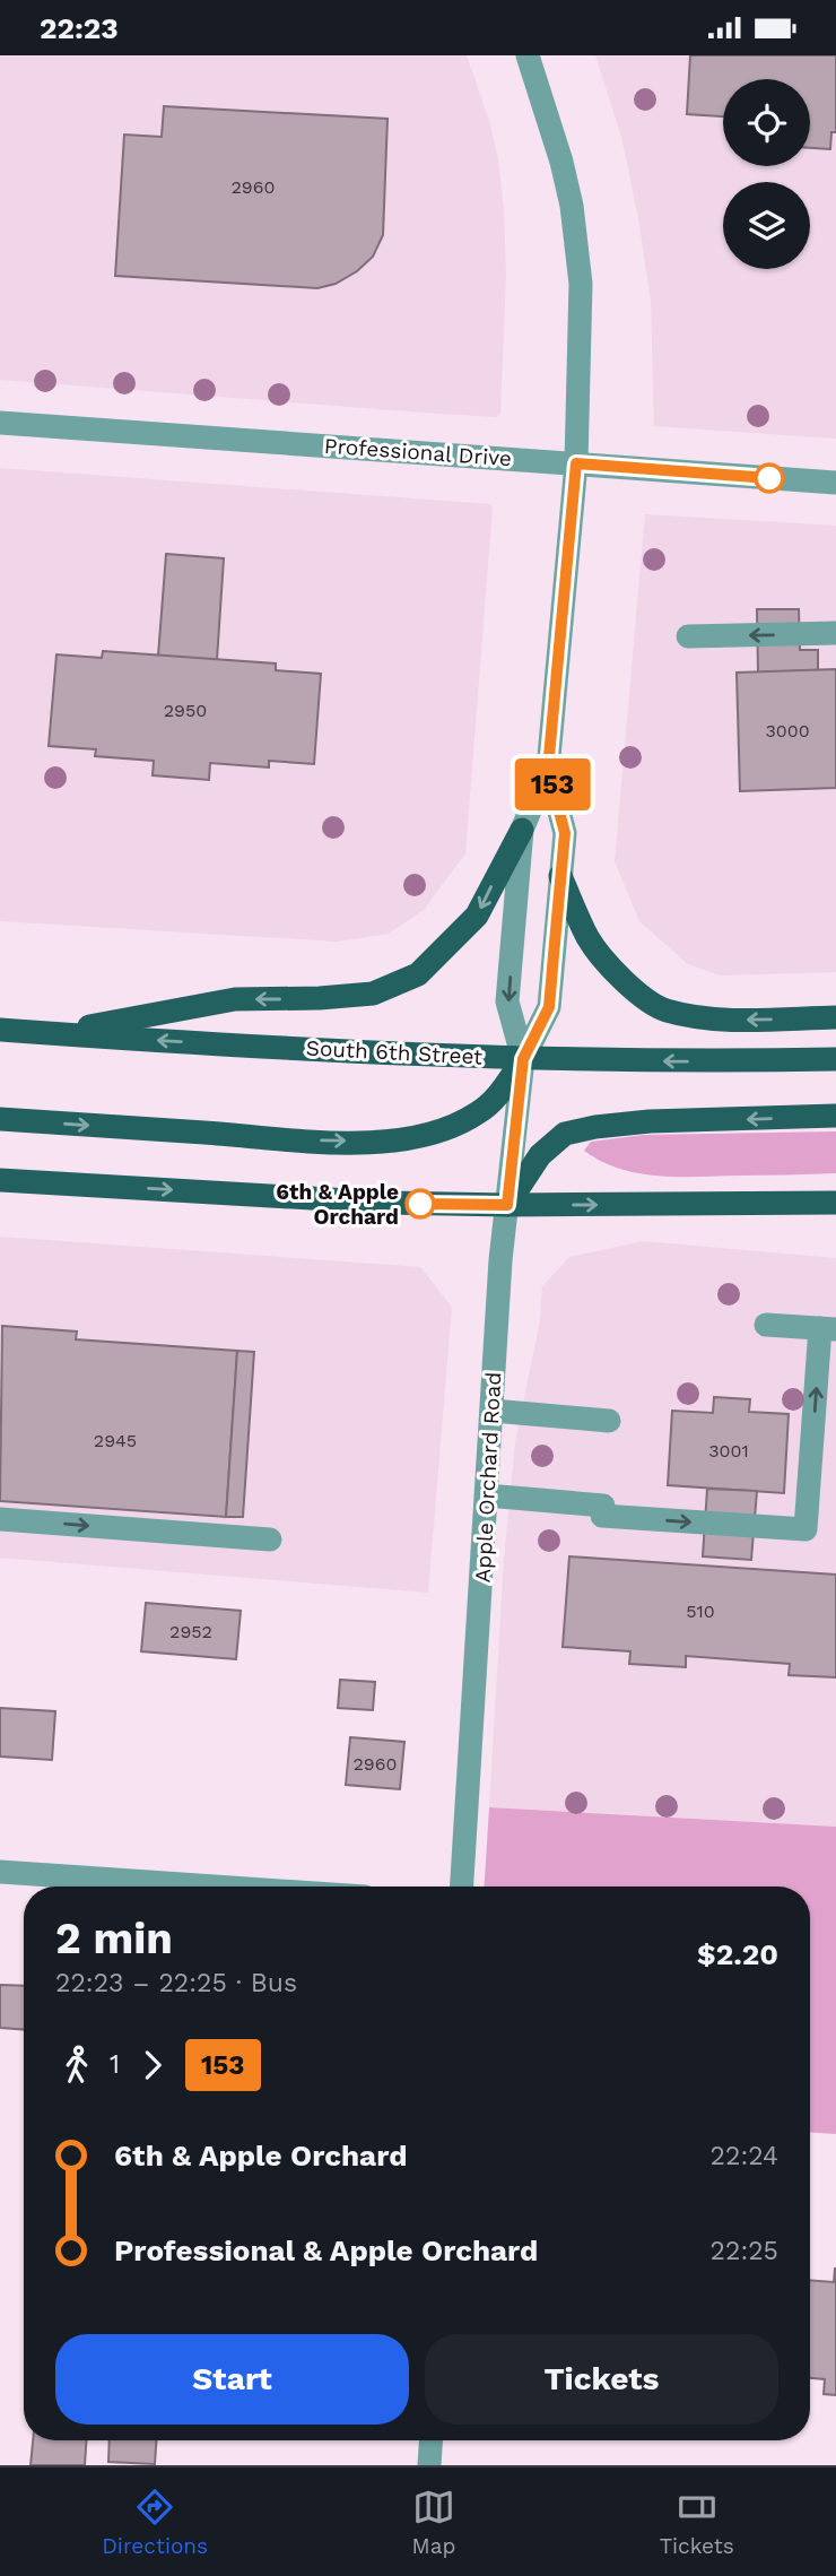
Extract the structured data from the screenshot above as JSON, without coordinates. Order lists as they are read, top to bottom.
{
  "streets": {
    "main road": ["South 6th Street"],
    "street": ["Professional Drive", "Apple Orchard Road"]
  },
  "crossings": [
    ["Professional Drive", "Apple Orchard Road"],
    ["South 6th Street", "Apple Orchard Road"]
  ],
  "places": ["6th & Apple Orchard"],
  "lines": ["bus line 153"],
  "house_numbers": [
    "2960",
    "2950",
    "3000",
    "2945",
    "3001",
    "510",
    "2952",
    "2960"
  ],
  "page": {
    "status": "22:23",
    "on_map": "153",
    "heading": ["2 min", "22:23 – 22:25 · Bus", "$2.20"],
    "legs": ["1", "153"],
    "list": [
      {
        "name": "6th & Apple Orchard",
        "value": "22:24"
      },
      {
        "name": "Professional & Apple Orchard",
        "value": "22:25"
      }
    ],
    "buttons": ["Start", "Tickets"],
    "tabs": ["Directions", "Map", "Tickets"]
  }
}
